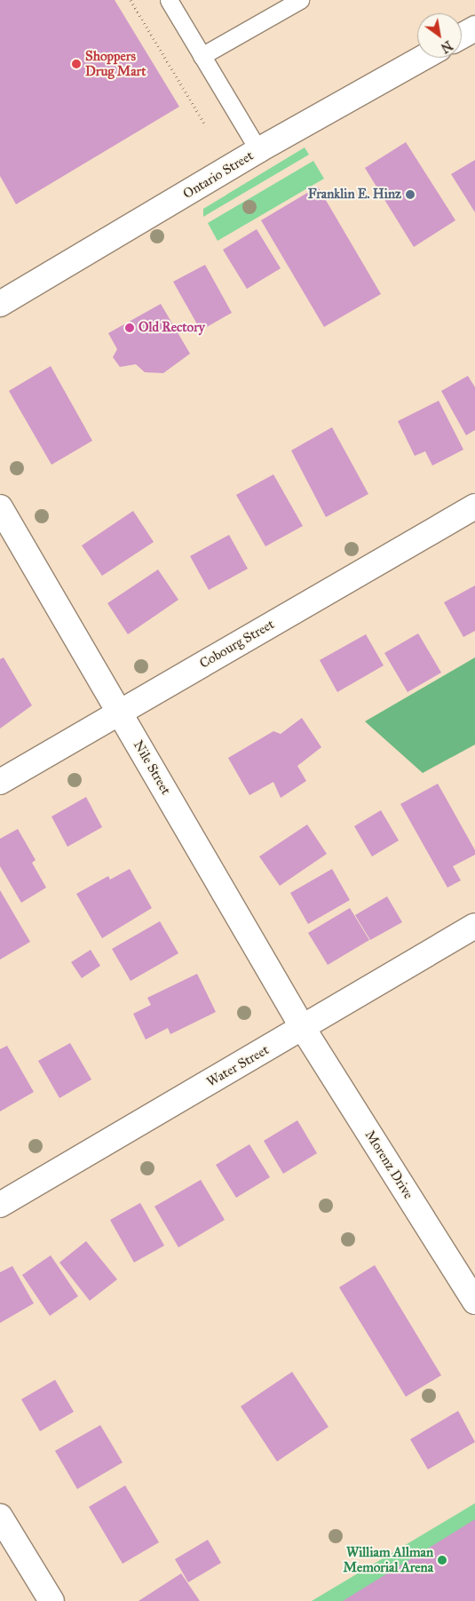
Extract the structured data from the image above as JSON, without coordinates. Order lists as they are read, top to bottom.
{
  "streets": {
    "street": [
      "Ontario Street",
      "Cobourg Street",
      "Nile Street",
      "Water Street",
      "Morenz Drive"
    ]
  },
  "crossings": [
    ["Cobourg Street", "Nile Street"],
    ["Nile Street", "Water Street"],
    ["Nile Street", "Morenz Drive"],
    ["Water Street", "Morenz Drive"]
  ],
  "places": [
    "Shoppers Drug Mart",
    "Franklin E. Hinz",
    "Old Rectory",
    "William Allman Memorial Arena"
  ],
  "north": "bottom right"
}
